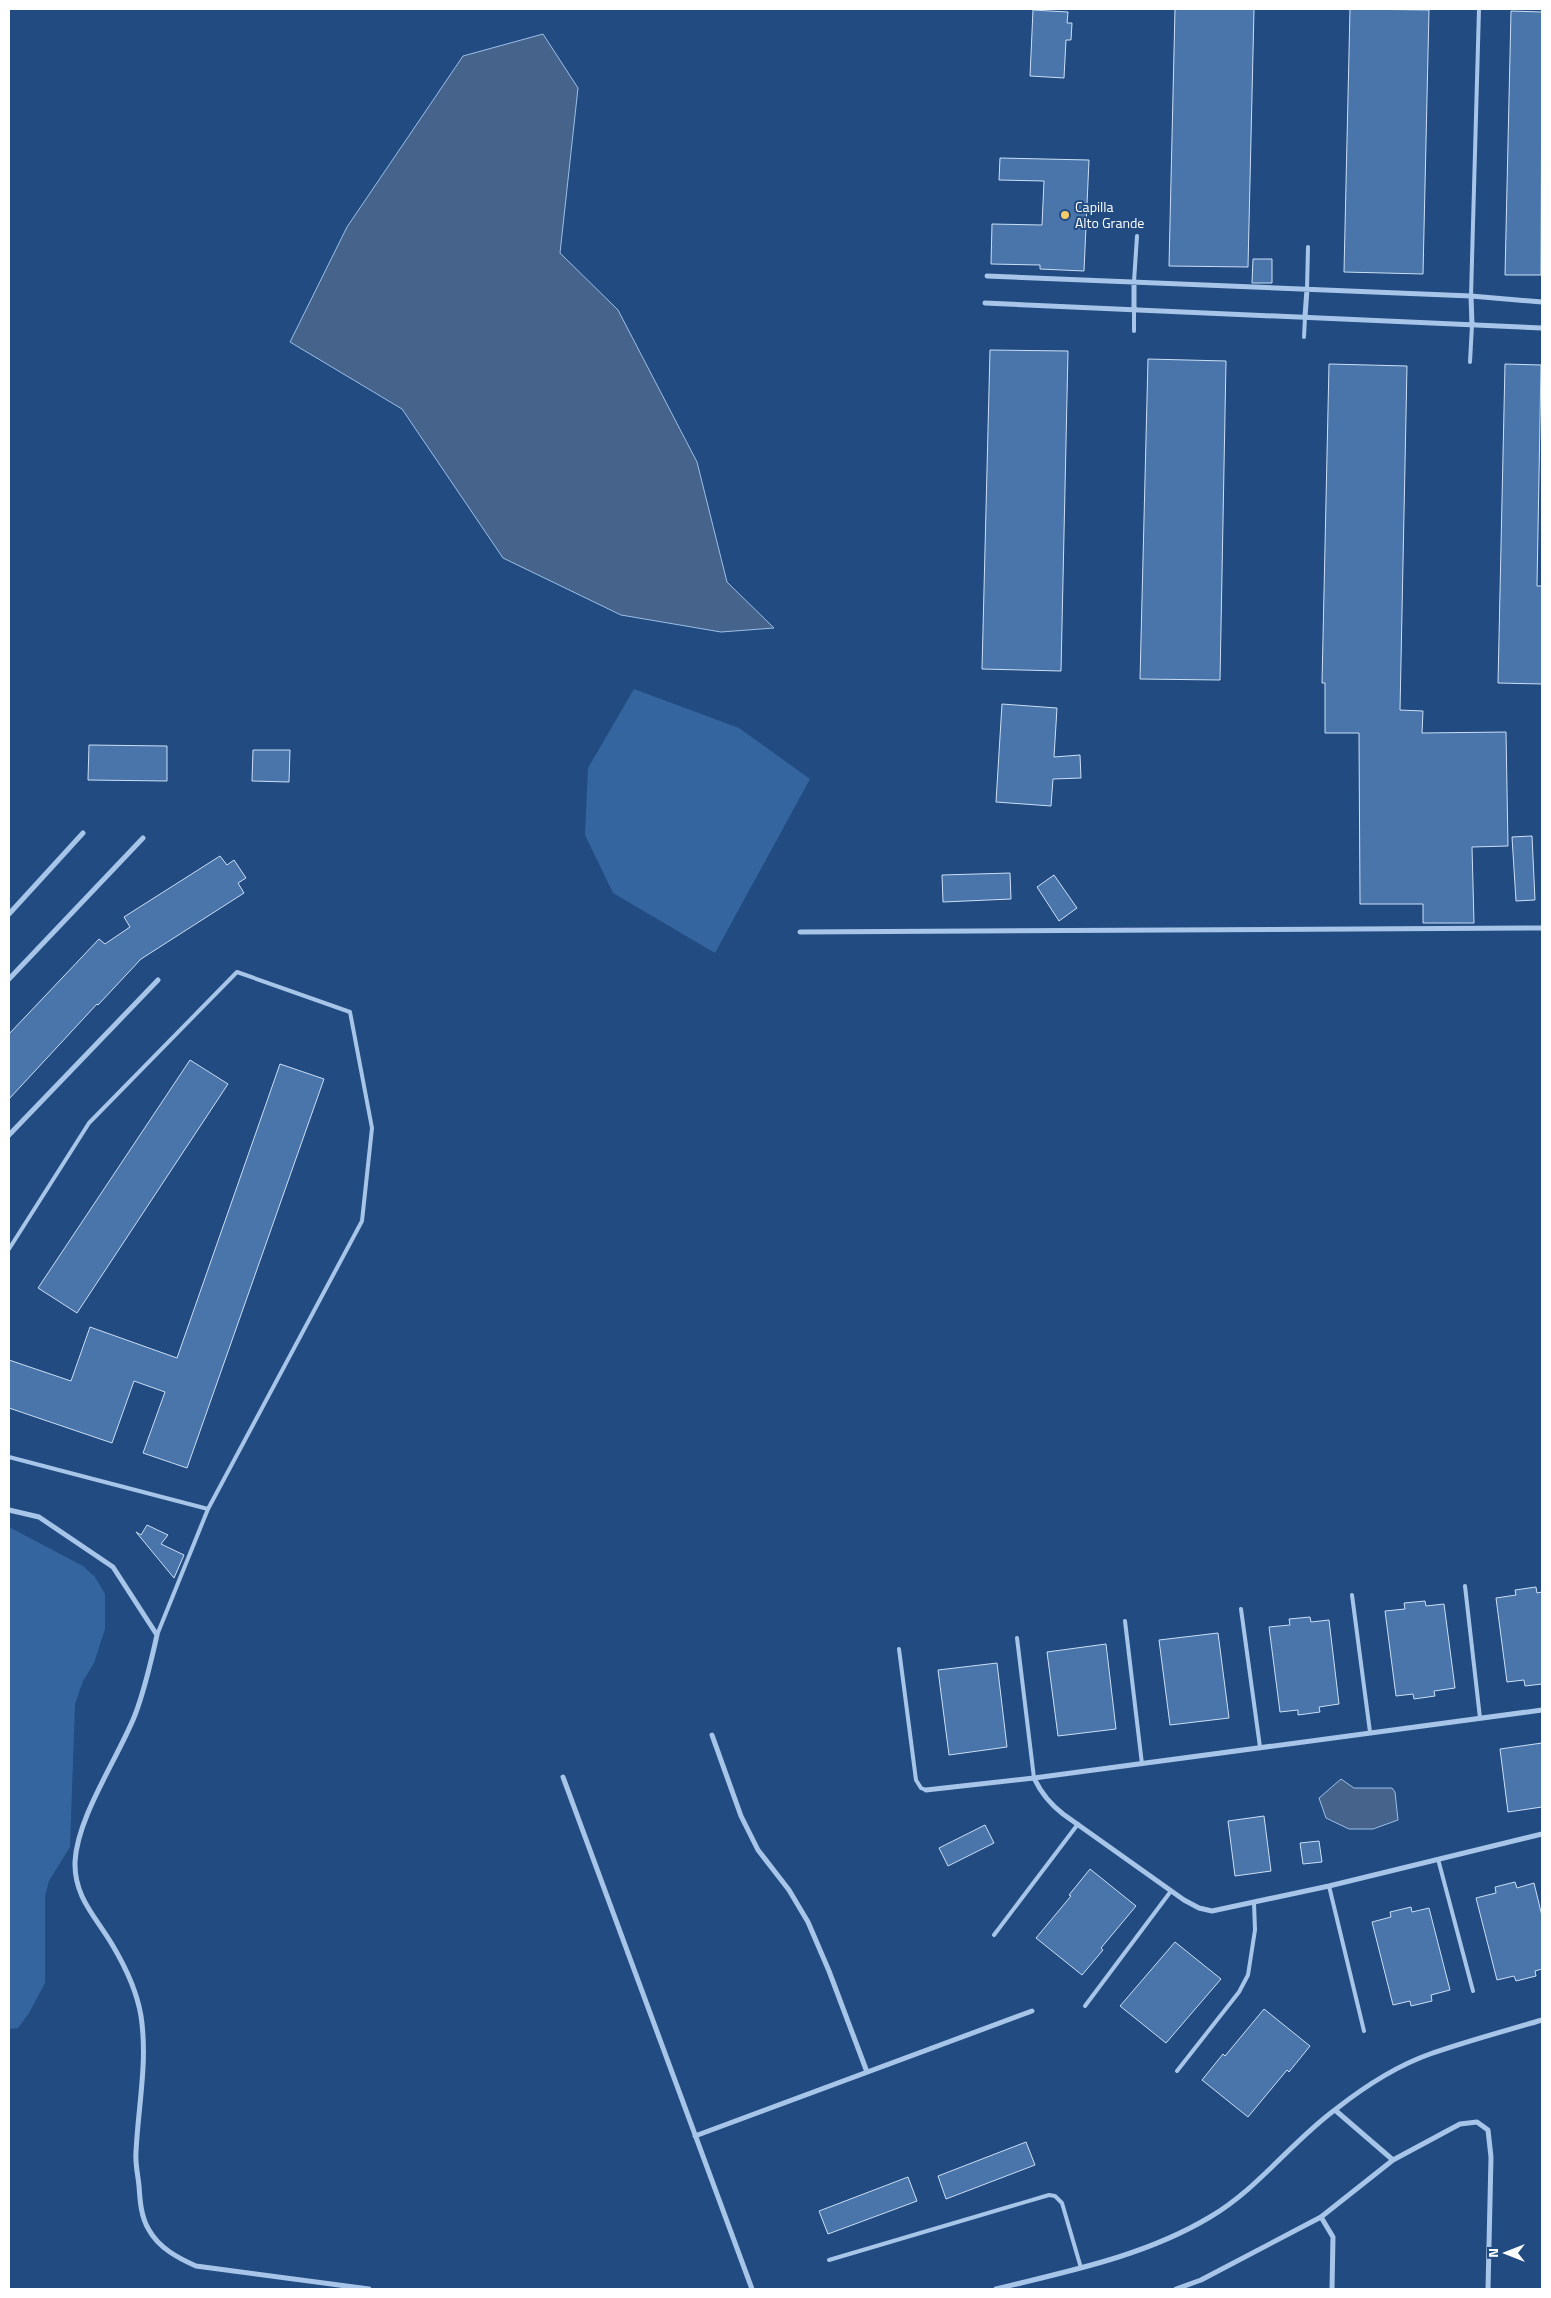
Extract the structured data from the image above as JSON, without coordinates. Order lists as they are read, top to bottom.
{
  "places": ["Capilla Alto Grande"],
  "north": "left"
}
